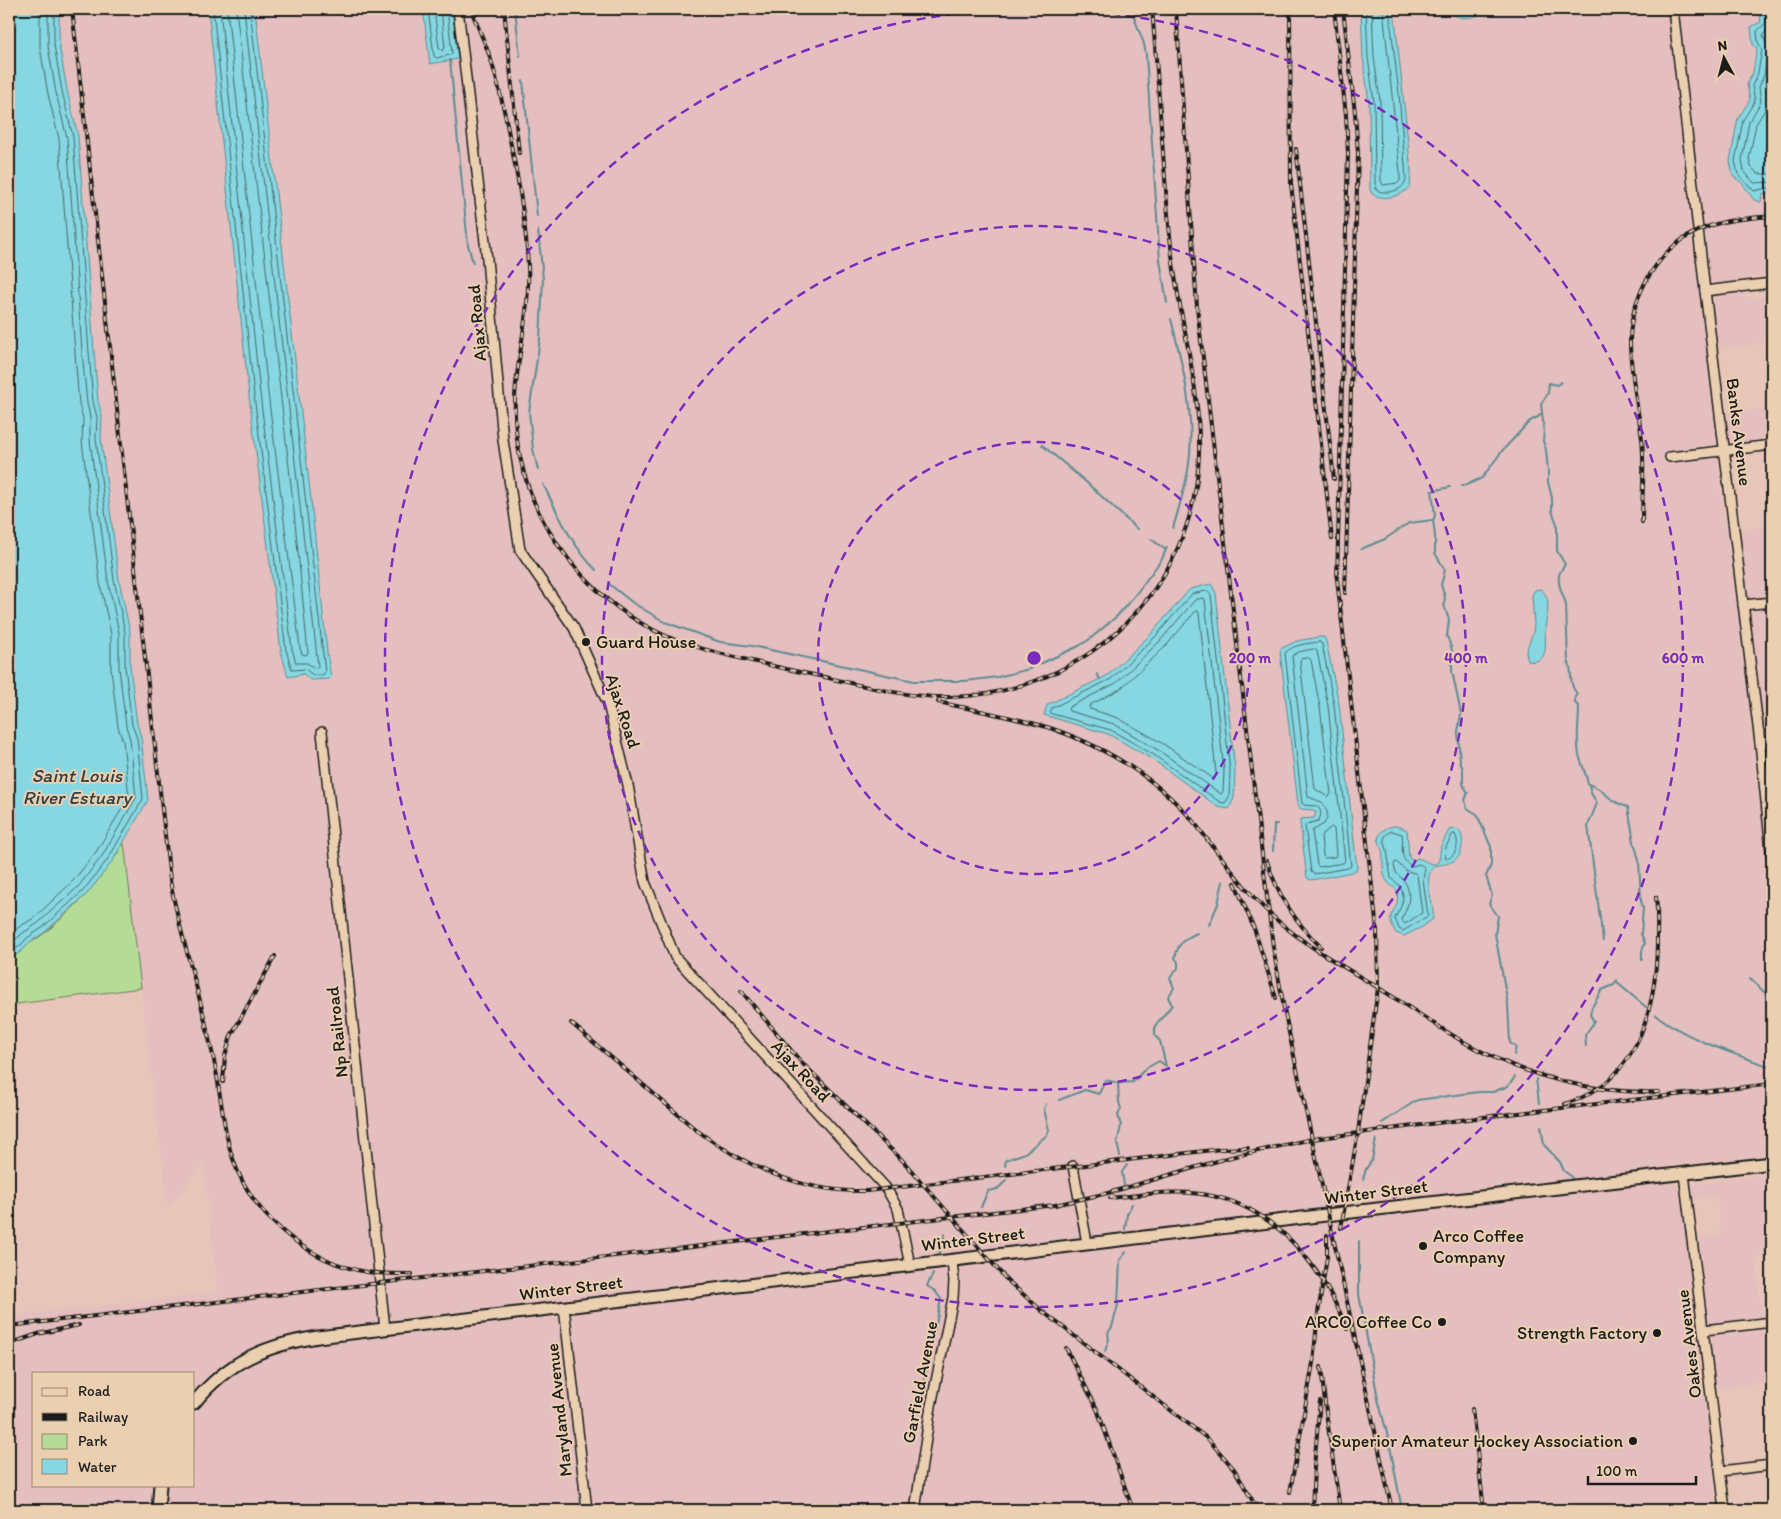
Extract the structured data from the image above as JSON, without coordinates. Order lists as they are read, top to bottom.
{
  "streets": {
    "street": [
      "Ajax Road",
      "Banks Avenue",
      "Np Railroad",
      "Winter Street",
      "Oakes Avenue",
      "Garfield Avenue",
      "Maryland Avenue"
    ]
  },
  "crossings": [
    ["Ajax Road", "Winter Street"],
    ["Np Railroad", "Winter Street"],
    ["Winter Street", "Oakes Avenue"],
    ["Winter Street", "Garfield Avenue"],
    ["Winter Street", "Maryland Avenue"]
  ],
  "water": ["Saint Louis River Estuary"],
  "places": [
    "Guard House",
    "Arco Coffee Company",
    "ARCO Coffee Co",
    "Strength Factory",
    "Superior Amateur Hockey Association"
  ],
  "legend": [
    "Road",
    "Railway",
    "Park",
    "Water"
  ],
  "scale_bar": "100 m",
  "north": "top",
  "rings": ["200 m", "400 m", "600 m"]
}
